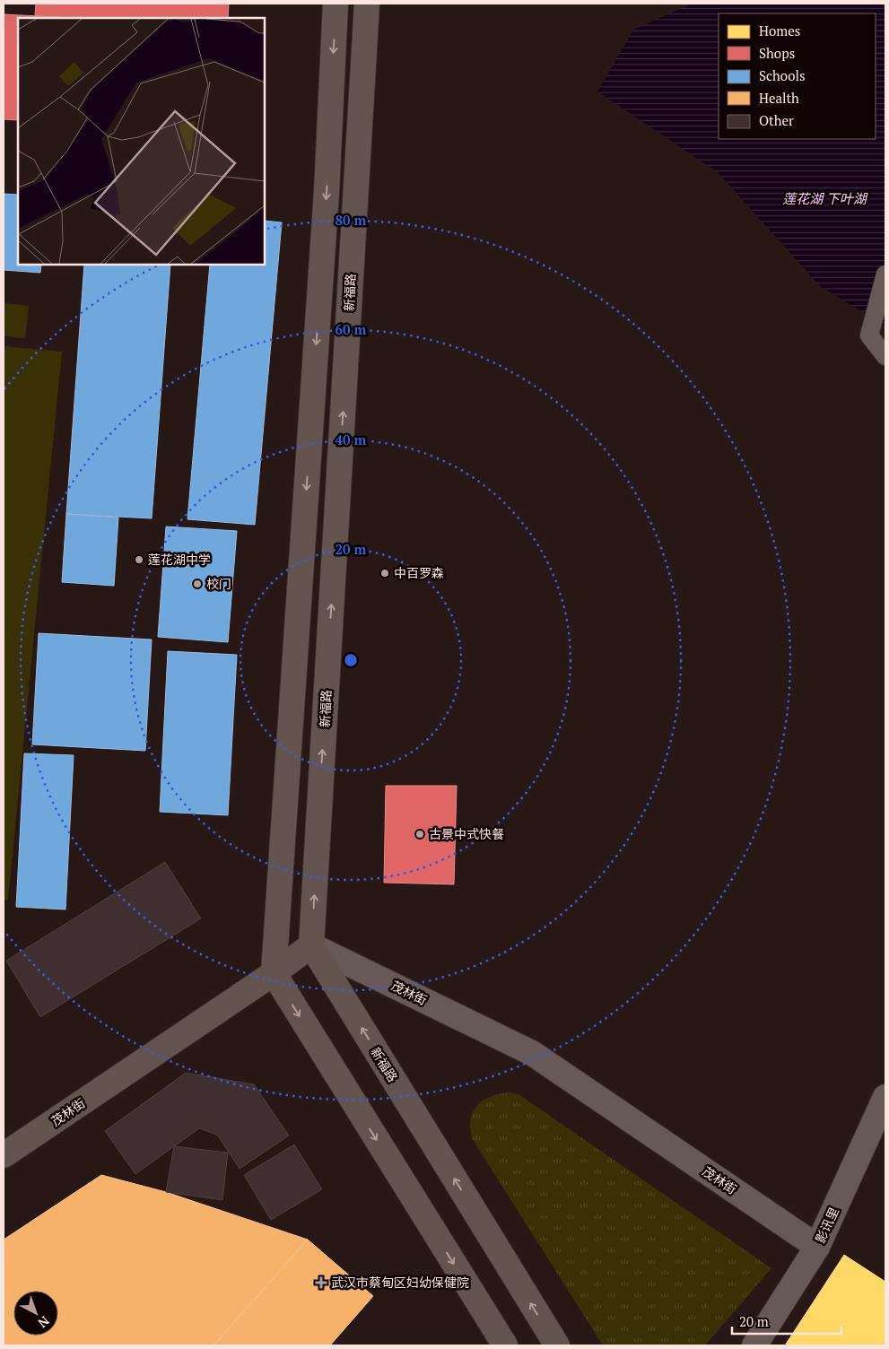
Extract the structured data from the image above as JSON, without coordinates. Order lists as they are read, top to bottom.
{
  "streets": {
    "street": ["新福路", "茂林街", "影讯里"]
  },
  "crossings": [
    ["新福路", "茂林街"],
    ["茂林街", "影讯里"]
  ],
  "water": ["莲花湖 下叶湖"],
  "places": {
    "other": [
      "莲花湖中学",
      "中百罗森",
      "校门",
      "古景中式快餐"
    ],
    "health": ["武汉市蔡甸区妇幼保健院"]
  },
  "legend": [
    "Homes",
    "Shops",
    "Schools",
    "Health",
    "Other"
  ],
  "scale_bar": "20 m",
  "north": "bottom right",
  "rings": [
    "80 m",
    "60 m",
    "40 m",
    "20 m"
  ]
}
